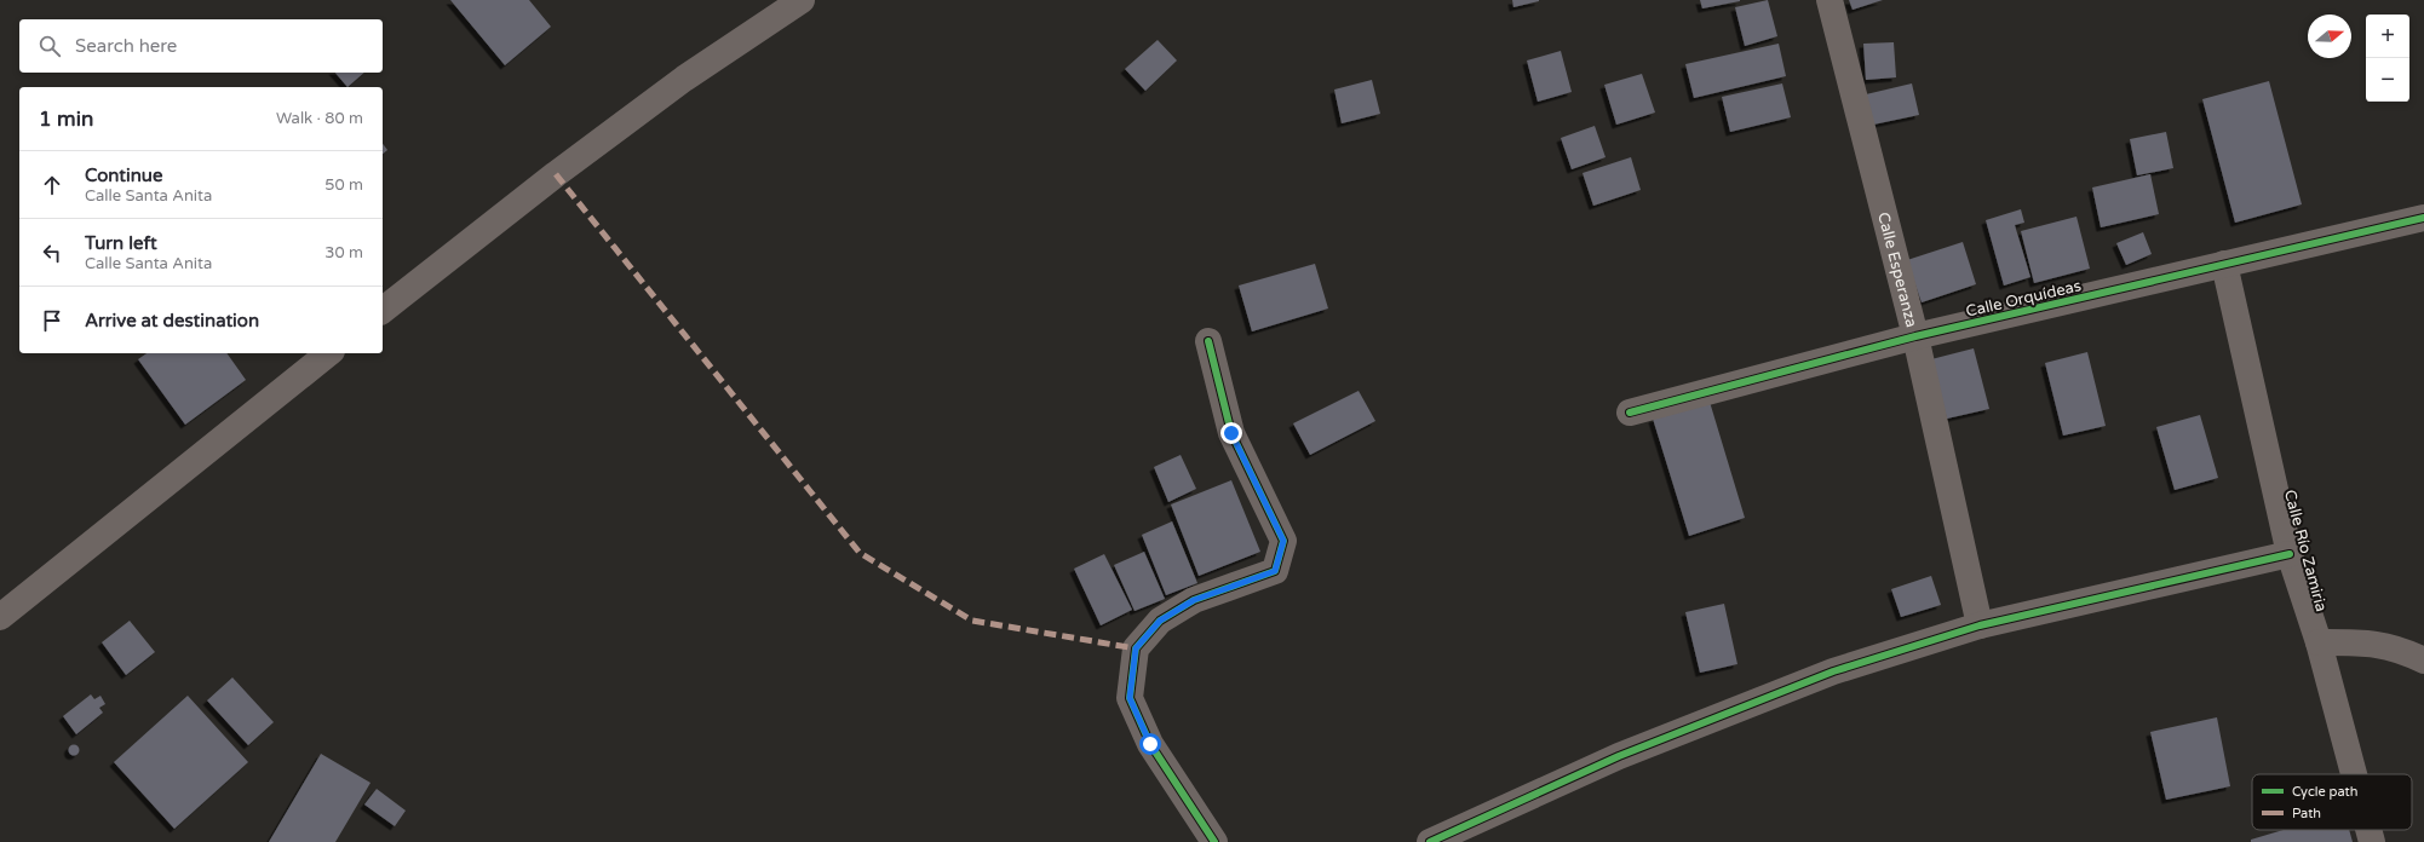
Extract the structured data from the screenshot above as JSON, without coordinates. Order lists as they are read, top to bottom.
{
  "streets": {
    "street": ["Calle Esperanza", "Calle Orquídeas", "Calle Río Zamiria"]
  },
  "crossings": [
    ["Calle Esperanza", "Calle Orquídeas"],
    ["Calle Orquídeas", "Calle Río Zamiria"]
  ],
  "legend": ["Cycle path", "Path"],
  "north": "right",
  "page": {
    "map_buttons": ["+", "−"],
    "search": "Search here",
    "heading": ["1 min", "Walk · 80 m"],
    "list": [
      ["Continue", "Calle Santa Anita", "50 m"],
      ["Turn left", "Calle Santa Anita", "30 m"],
      "Arrive at destination"
    ]
  }
}
